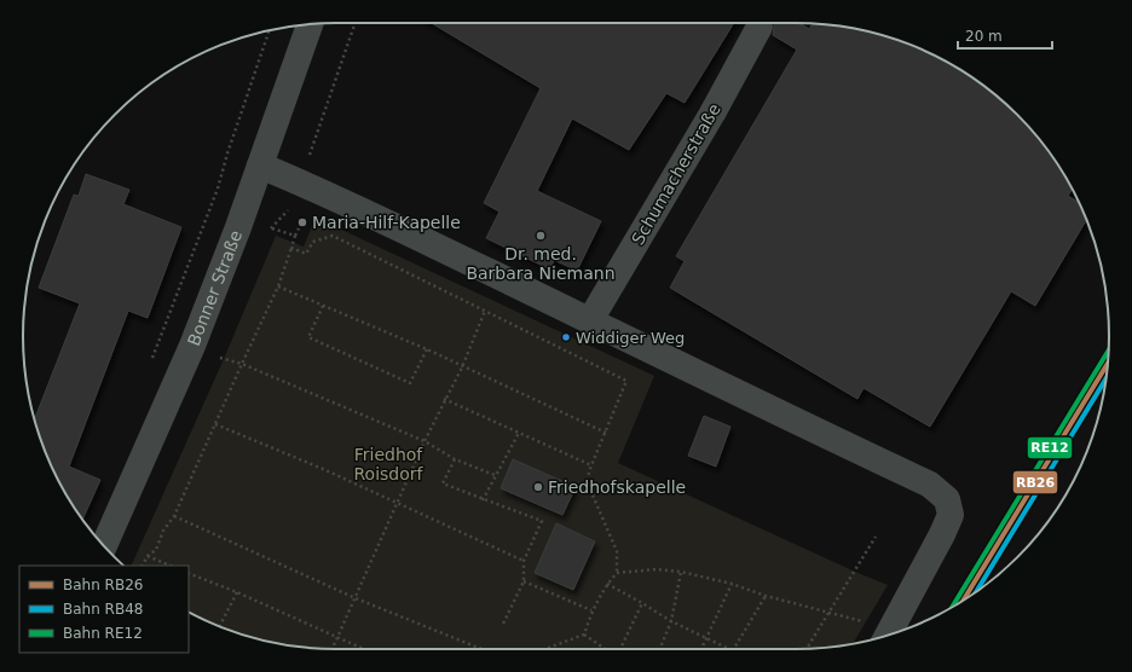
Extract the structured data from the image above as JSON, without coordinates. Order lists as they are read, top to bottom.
{
  "streets": {
    "street": ["Schumacherstraße", "Bonner Straße"]
  },
  "parks": ["Friedhof Roisdorf"],
  "places": [
    "Maria-Hilf-Kapelle",
    "Dr. med. Barbara Niemann",
    "Widdiger Weg",
    "Friedhofskapelle"
  ],
  "lines": ["rail line RE12", "rail line RB26", "rail line RB48"],
  "legend": ["Bahn RB26", "Bahn RB48", "Bahn RE12"],
  "scale_bar": "20 m"
}
